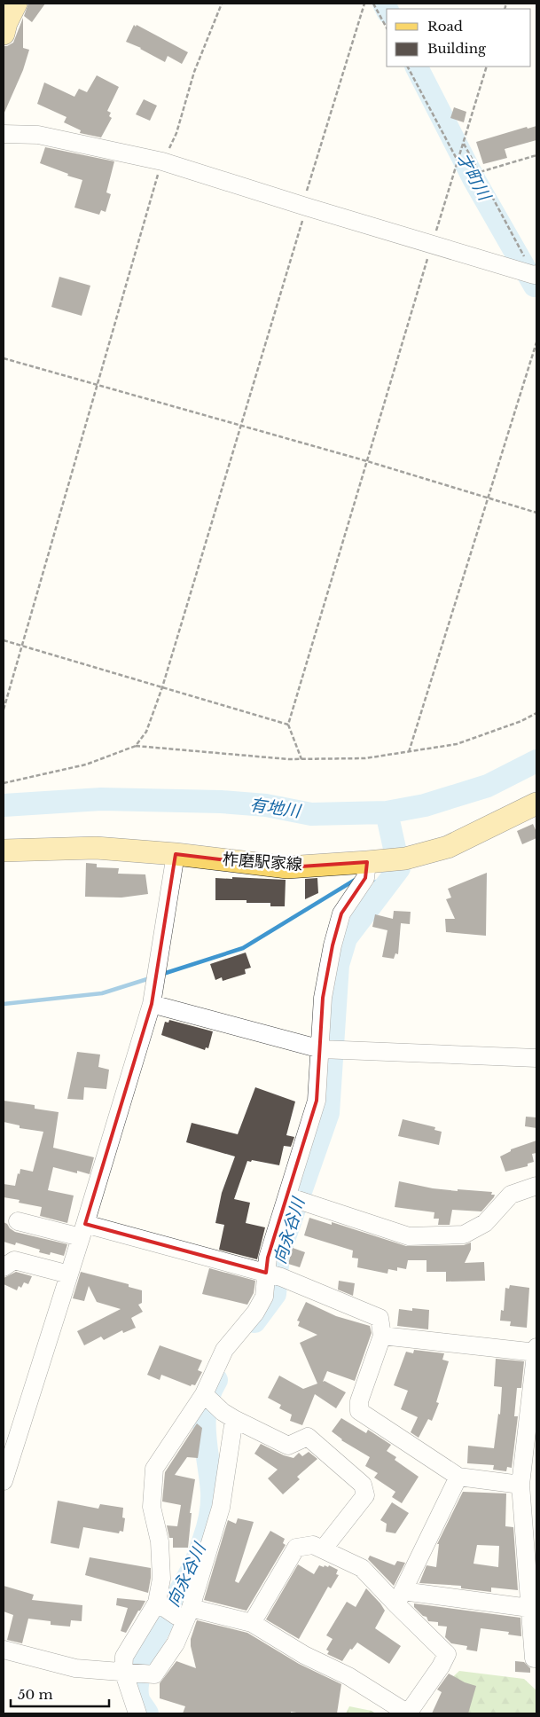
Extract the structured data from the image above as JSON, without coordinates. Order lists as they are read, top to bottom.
{
  "streets": {
    "main road": ["柞磨駅家線"]
  },
  "water": ["才町川", "有地川", "向永谷川"],
  "legend": ["Road", "Building"],
  "scale_bar": "50 m"
}
